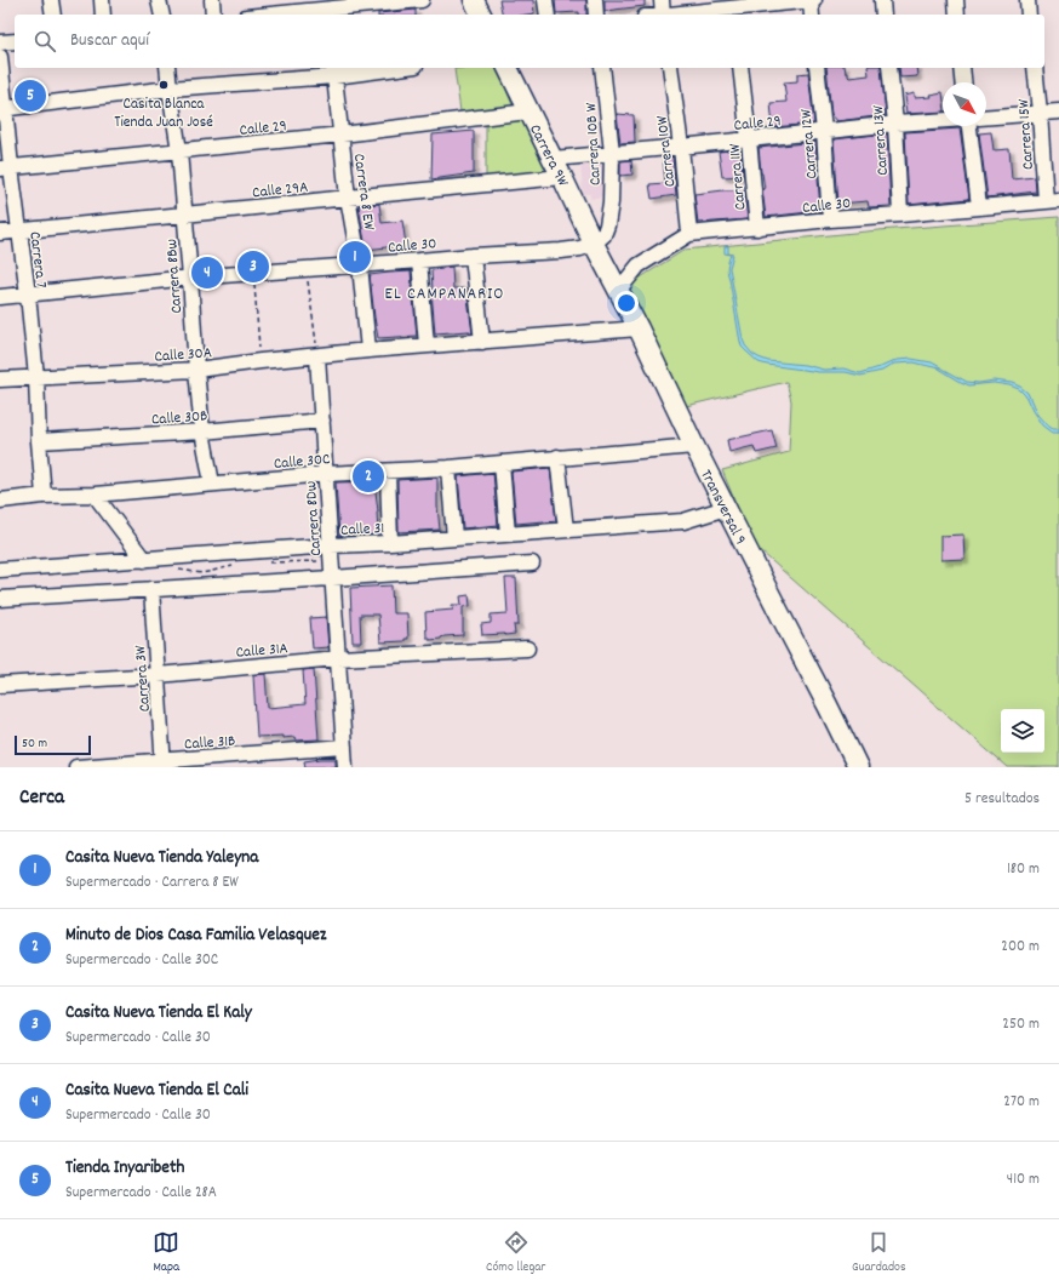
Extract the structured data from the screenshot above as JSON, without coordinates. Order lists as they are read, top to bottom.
{
  "streets": {
    "main road": ["Carrera 9W", "Transversal 9"],
    "street": [
      "Calle 29",
      "Carrera 15W",
      "Carrera 13W",
      "Carrera 10B W",
      "Carrera 12W",
      "Carrera 10W",
      "Carrera 11W",
      "Calle 29A",
      "Carrera 8 EW",
      "Calle 30",
      "Carrera 7",
      "Carrera 8Bw",
      "Calle 30A",
      "Calle 30B",
      "Calle 30C",
      "Carrera 8Dw",
      "Calle 31",
      "Calle 31A",
      "Carrera 3W",
      "Calle 31B"
    ]
  },
  "crossings": [
    ["Calle 29", "Carrera 13W"],
    ["Calle 29", "Carrera 10B W"],
    ["Calle 29", "Carrera 12W"],
    ["Calle 29", "Carrera 10W"],
    ["Calle 29", "Carrera 9W"],
    ["Calle 29", "Carrera 11W"],
    ["Calle 29", "Carrera 8 EW"],
    ["Calle 29", "Carrera 7"],
    ["Calle 29", "Carrera 8Bw"],
    ["Carrera 15W", "Calle 30"],
    ["Carrera 13W", "Calle 30"],
    ["Carrera 10B W", "Carrera 9W"],
    ["Carrera 10B W", "Calle 30"],
    ["Carrera 10B W", "Transversal 9"],
    ["Carrera 12W", "Calle 30"],
    ["Carrera 10W", "Calle 30"],
    ["Carrera 9W", "Calle 29A"],
    ["Carrera 9W", "Calle 30"],
    ["Carrera 9W", "Transversal 9"],
    ["Carrera 11W", "Calle 30"],
    ["Calle 29A", "Carrera 8 EW"],
    ["Calle 29A", "Carrera 7"],
    ["Calle 29A", "Carrera 8Bw"],
    ["Carrera 8 EW", "Calle 30"],
    ["Carrera 8 EW", "Calle 30A"],
    ["Calle 30", "Carrera 7"],
    ["Calle 30", "Carrera 8Bw"],
    ["Calle 30", "Transversal 9"],
    ["Carrera 7", "Calle 30A"],
    ["Carrera 7", "Calle 30B"],
    ["Carrera 7", "Calle 30C"],
    ["Carrera 8Bw", "Calle 30A"],
    ["Carrera 8Bw", "Calle 30B"],
    ["Carrera 8Bw", "Calle 30C"],
    ["Calle 30A", "Transversal 9"],
    ["Calle 30A", "Carrera 8Dw"],
    ["Calle 30B", "Carrera 8Dw"],
    ["Calle 30C", "Transversal 9"],
    ["Calle 30C", "Carrera 8Dw"],
    ["Transversal 9", "Calle 31"],
    ["Carrera 8Dw", "Calle 31"],
    ["Carrera 8Dw", "Calle 31A"],
    ["Carrera 8Dw", "Calle 31B"],
    ["Calle 31A", "Carrera 3W"],
    ["Carrera 3W", "Calle 31B"]
  ],
  "districts": ["EL CAMPANARIO"],
  "places": ["Casita Blanca Tienda Juan José"],
  "scale_bar": "50 m",
  "north": "bottom right",
  "page": {
    "search": "Buscar aquí",
    "pins": [
      "5",
      "1",
      "3",
      "4",
      "2"
    ],
    "scale": "50 m",
    "heading": ["Cerca", "5 resultados"],
    "list": [
      {
        "mark": "1",
        "name": "Casita Nueva Tienda Yaleyna",
        "note": "Supermercado · Carrera 8 EW",
        "value": "180 m"
      },
      {
        "mark": "2",
        "name": "Minuto de Dios Casa Familia Velasquez",
        "note": "Supermercado · Calle 30C",
        "value": "200 m"
      },
      {
        "mark": "3",
        "name": "Casita Nueva Tienda El Kaly",
        "note": "Supermercado · Calle 30",
        "value": "250 m"
      },
      {
        "mark": "4",
        "name": "Casita Nueva Tienda El Cali",
        "note": "Supermercado · Calle 30",
        "value": "270 m"
      },
      {
        "mark": "5",
        "name": "Tienda Inyaribeth",
        "note": "Supermercado · Calle 28A",
        "value": "410 m"
      }
    ],
    "nav": ["Mapa", "Cómo llegar", "Guardados"]
  }
}
